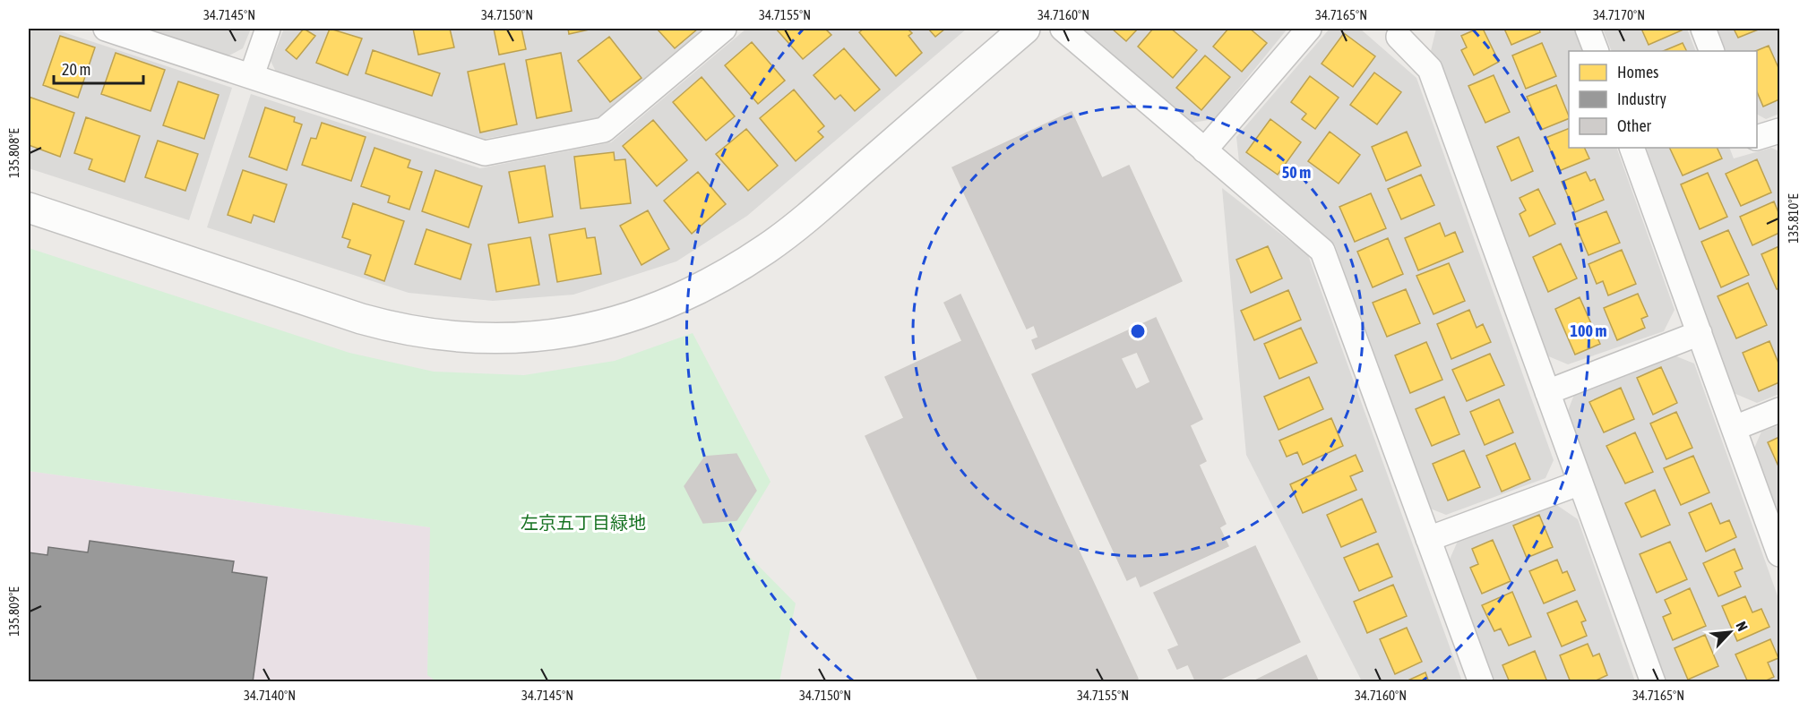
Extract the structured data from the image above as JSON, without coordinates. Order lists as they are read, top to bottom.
{
  "parks": ["左京五丁目緑地"],
  "legend": ["Homes", "Industry", "Other"],
  "scale_bar": "20 m",
  "north": "top right",
  "coordinates": [
    "34.7145°N",
    "34.7150°N",
    "34.7155°N",
    "34.7160°N",
    "34.7165°N",
    "34.7170°N",
    "135.808°E",
    "135.810°E",
    "135.809°E",
    "34.7140°N"
  ],
  "rings": ["50 m", "100 m"]
}
